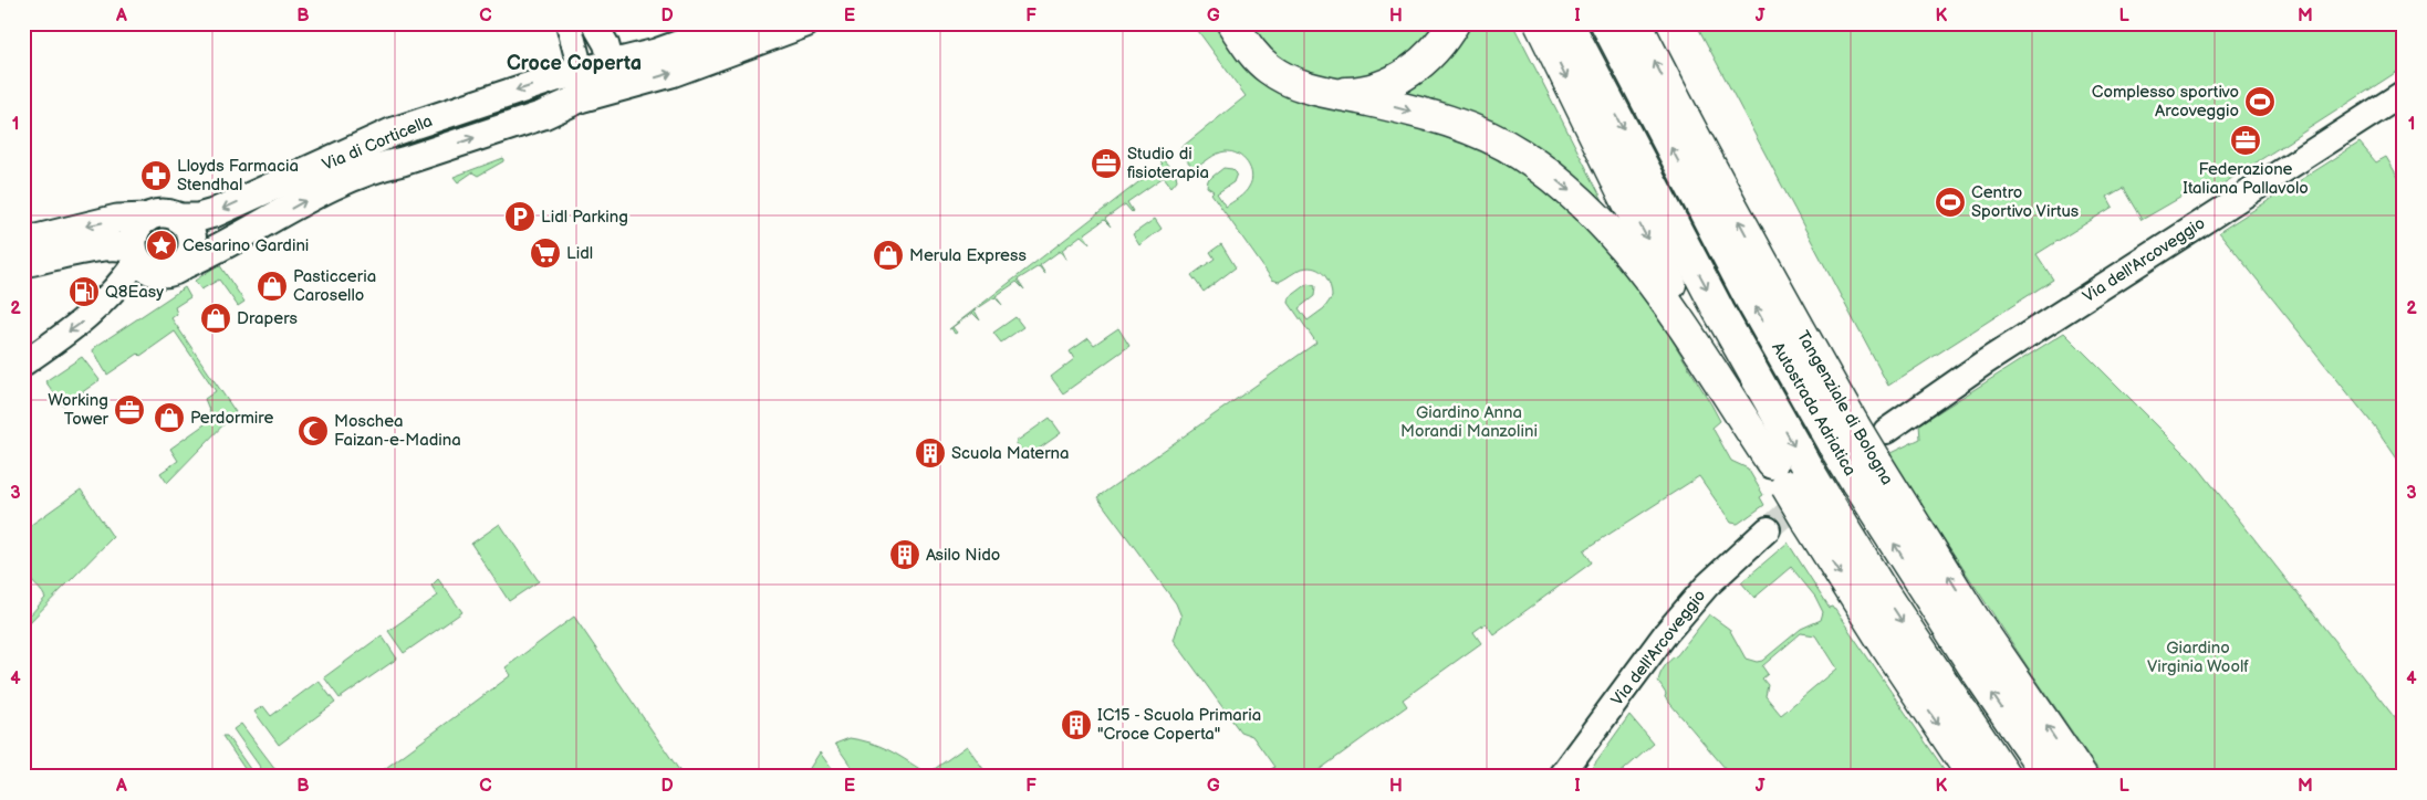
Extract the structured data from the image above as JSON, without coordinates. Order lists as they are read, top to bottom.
{
  "streets": {
    "highway": ["Tangenziale di Bologna", "Autostrada Adriatica"],
    "main road": ["Via di Corticella"],
    "street": ["Via dell'Arcoveggio"]
  },
  "crossings": [
    ["Tangenziale di Bologna", "Autostrada Adriatica"]
  ],
  "districts": ["Croce Coperta"],
  "parks": ["Giardino Anna Morandi Manzolini", "Giardino Virginia Woolf"],
  "places": {
    "sports": ["Complesso sportivo Arcoveggio", "Centro Sportivo Virtus"],
    "office": ["Federazione Italiana Pallavolo", "Studio di fisioterapia", "Working Tower"],
    "pharmacy": ["Lloyds Farmacia Stendhal"],
    "parking": ["Lidl Parking"],
    "place": ["Cesarino Gardini"],
    "supermarket": ["Lidl"],
    "shop": [
      "Merula Express",
      "Pasticceria Carosello",
      "Drapers",
      "Perdormire"
    ],
    "fuel station": ["Q8Easy"],
    "mosque": ["Moschea Faizan-e-Madina"],
    "building": ["Scuola Materna", "Asilo Nido", "IC15 - Scuola Primaria \"Croce Coperta\""]
  },
  "grid": {
    "columns": [
      "A",
      "B",
      "C",
      "D",
      "E",
      "F",
      "G",
      "H",
      "I",
      "J",
      "K",
      "L",
      "M"
    ],
    "rows": [
      "1",
      "2",
      "3",
      "4"
    ]
  }
}
